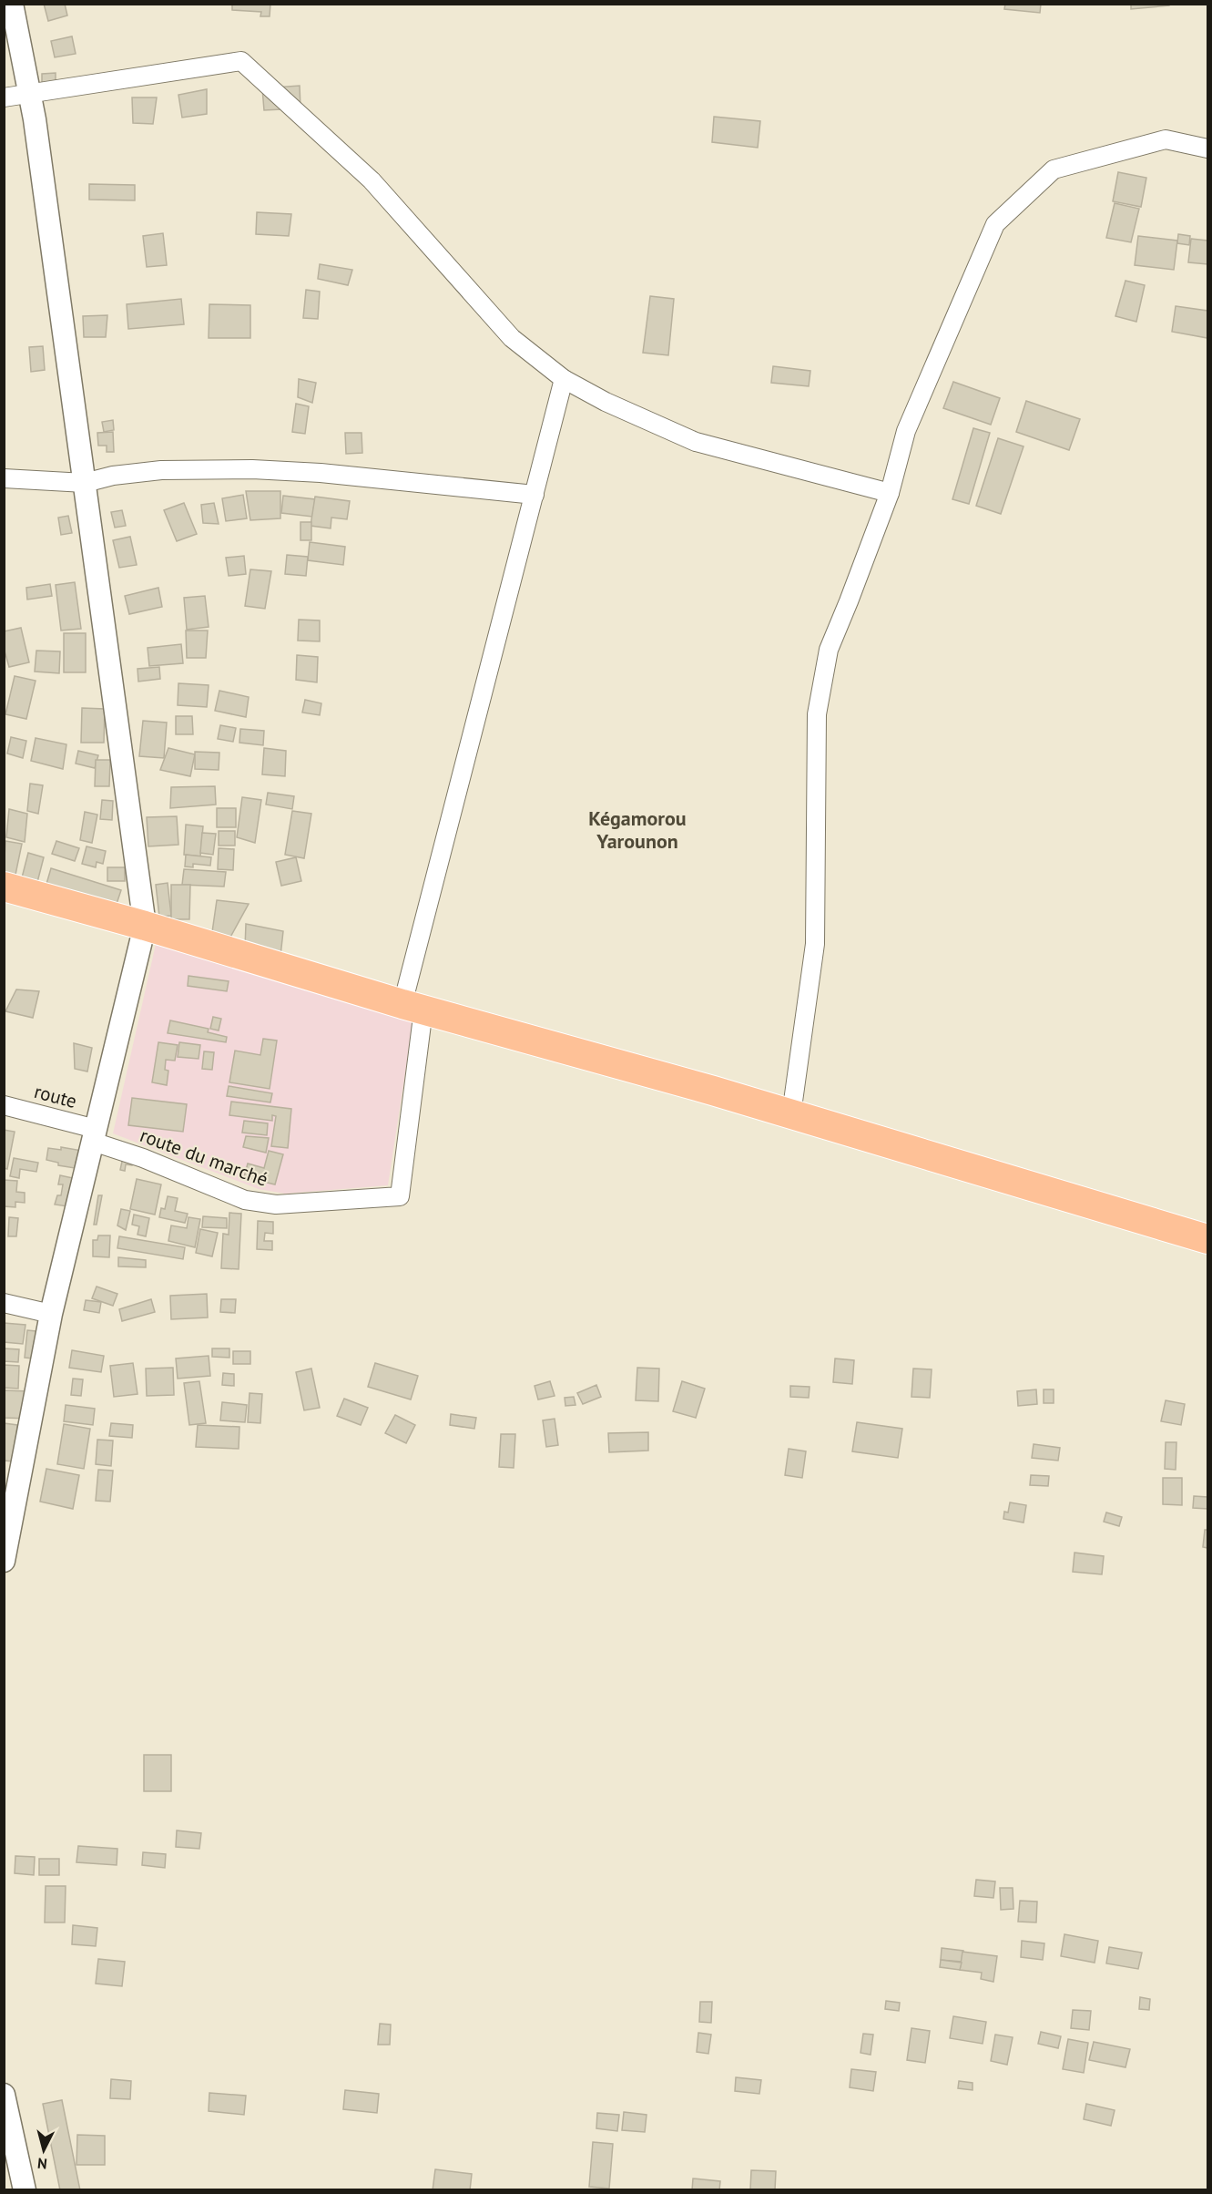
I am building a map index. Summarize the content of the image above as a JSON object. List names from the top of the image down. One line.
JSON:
{"streets":{"street":["route","route du marché"]},"crossings":[["route","route du marché"]],"districts":["Kégamorou Yarounon"],"north":"bottom"}
